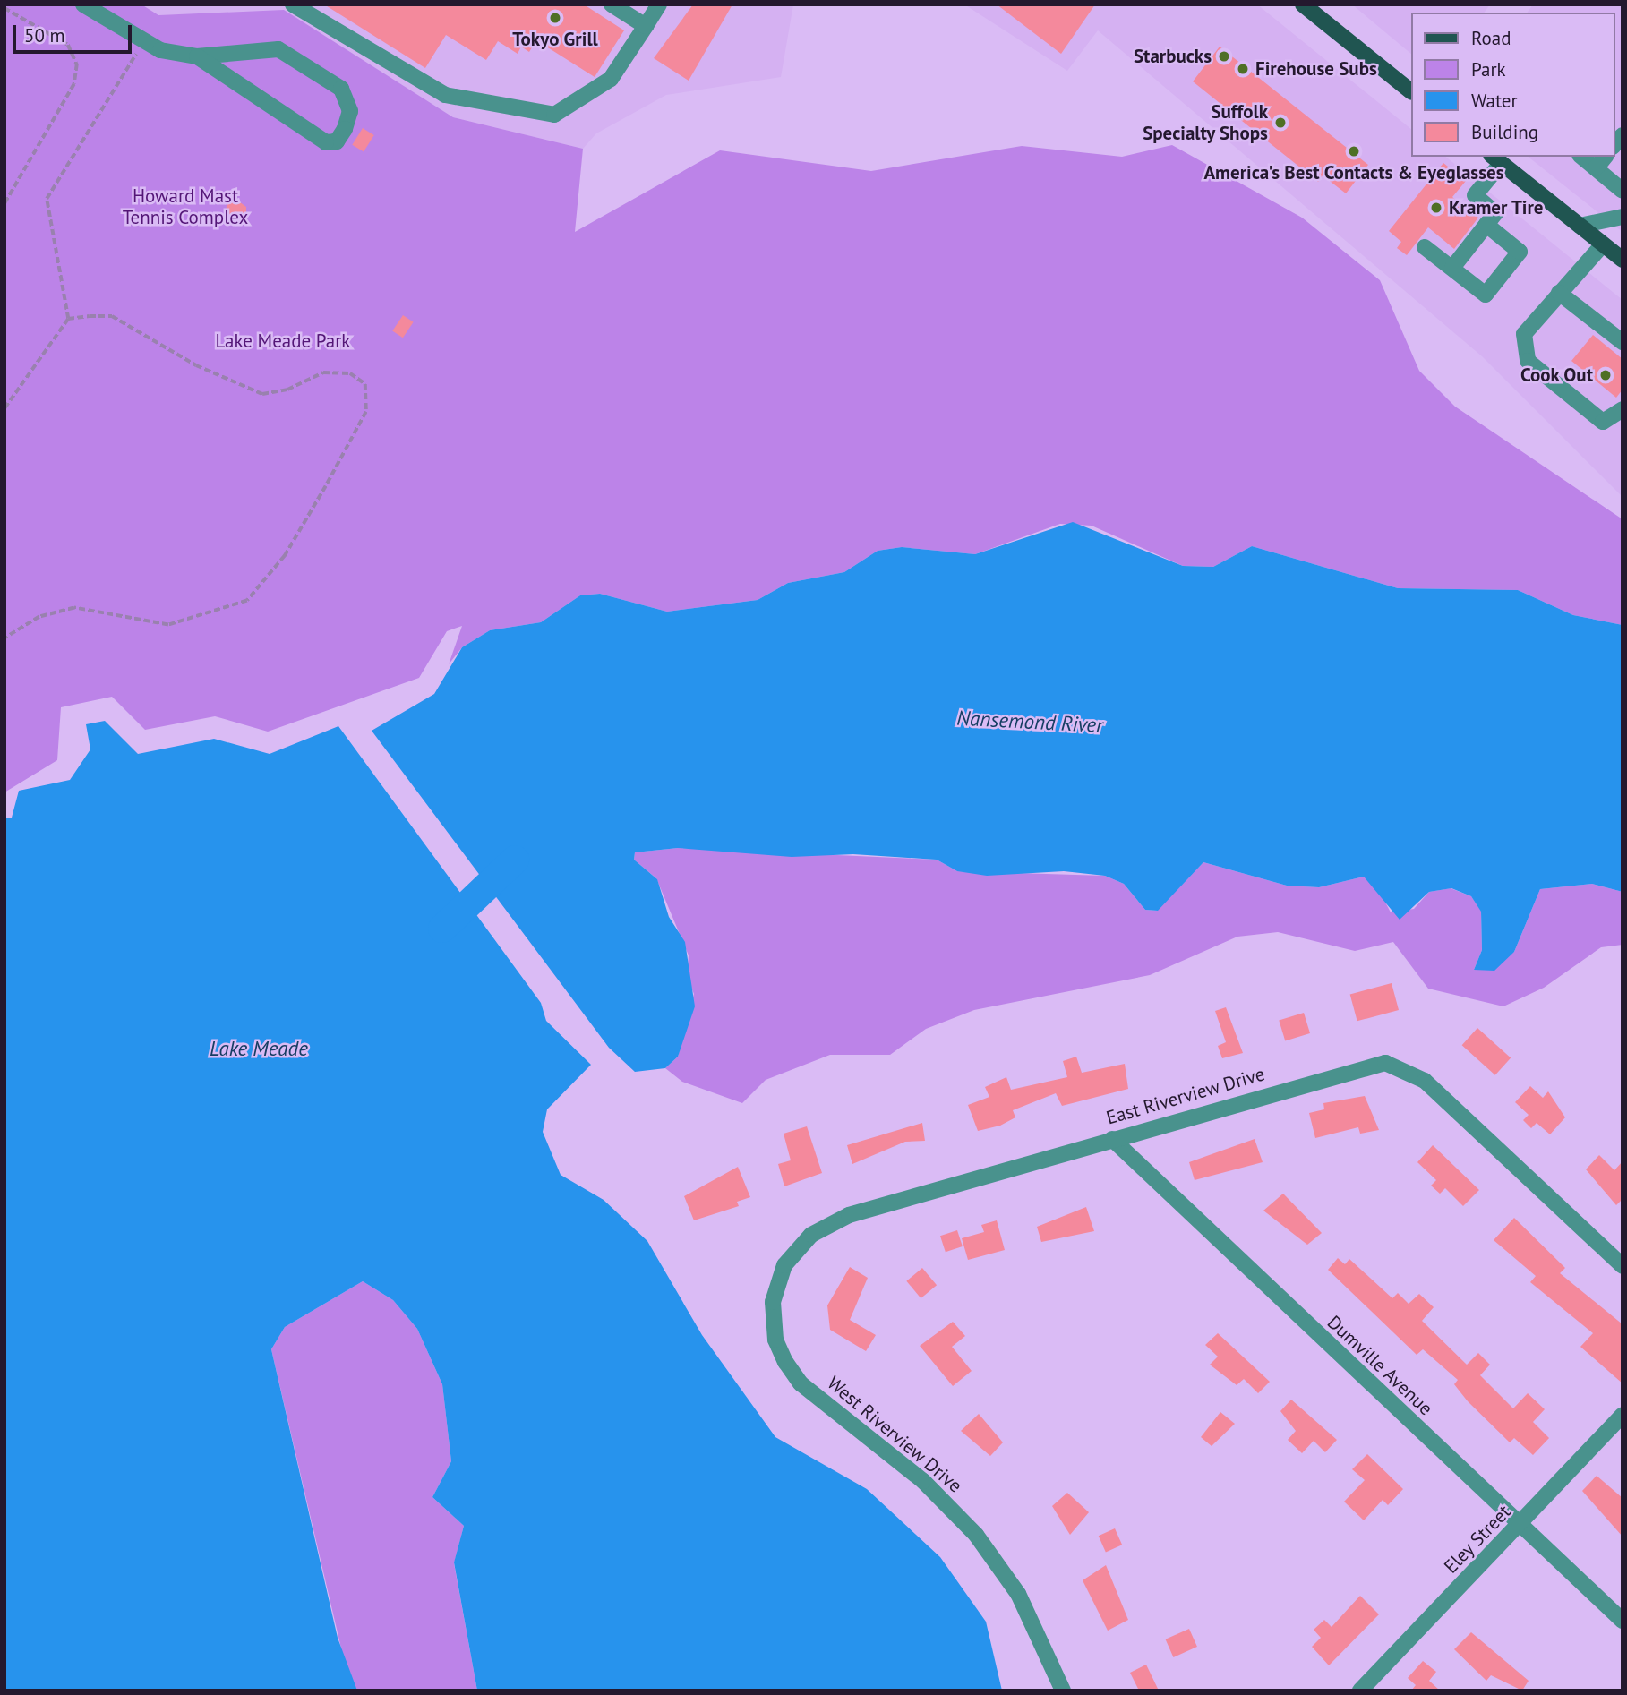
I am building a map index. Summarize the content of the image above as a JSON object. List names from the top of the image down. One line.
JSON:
{"streets":{"street":["East Riverview Drive","Dumville Avenue","West Riverview Drive","Eley Street"]},"crossings":[["East Riverview Drive","Dumville Avenue"],["East Riverview Drive","West Riverview Drive"],["Dumville Avenue","Eley Street"]],"water":["Nansemond River","Lake Meade"],"parks":["Howard Mast Tennis Complex","Lake Meade Park"],"places":["Tokyo Grill","Starbucks","Firehouse Subs","Suffolk Specialty Shops","America's Best Contacts & Eyeglasses","Kramer Tire","Cook Out"],"legend":["Road","Park","Water","Building"],"scale_bar":"50 m"}
